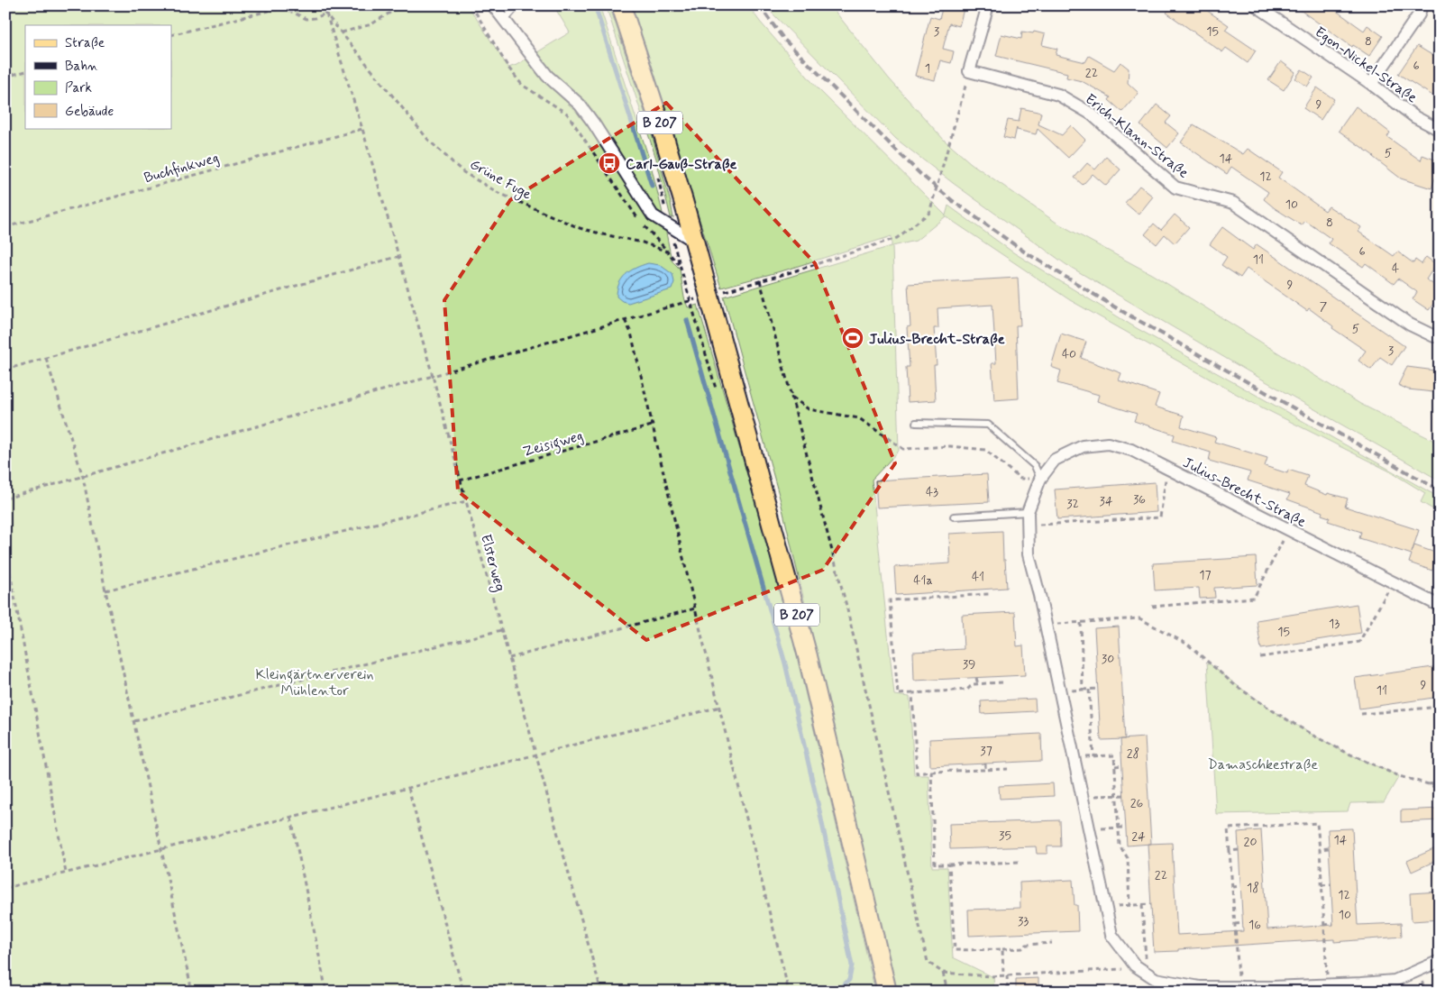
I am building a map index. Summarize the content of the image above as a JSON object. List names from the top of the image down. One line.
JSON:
{"streets":{"main road":["B 207"],"street":["Egon-Nickel-Straße","Erich-Klann-Straße","Julius-Brecht-Straße"],"path":["Buchfinkweg","Grüne Fuge","Zeisigweg","Elsterweg"]},"crossings":[["Buchfinkweg","Elsterweg"],["Grüne Fuge","Elsterweg"],["Zeisigweg","Elsterweg"]],"parks":["Kleingärtnerverein Mühlentor","Damaschkestraße"],"places":{"bus stop":["Carl-Gauß-Straße"],"sports":["Julius-Brecht-Straße"]},"house_numbers":["3","15","8","6","1","22","9","5","14","12","10","8","6","11","4","9","7","5","3","40","43","36","34","32","17","41","41a","13","15","30","39","9","11","37","28","26","35","24","14","20","22","18","12","10","33","16"],"legend":["Straße","Bahn","Park","Gebäude"]}
